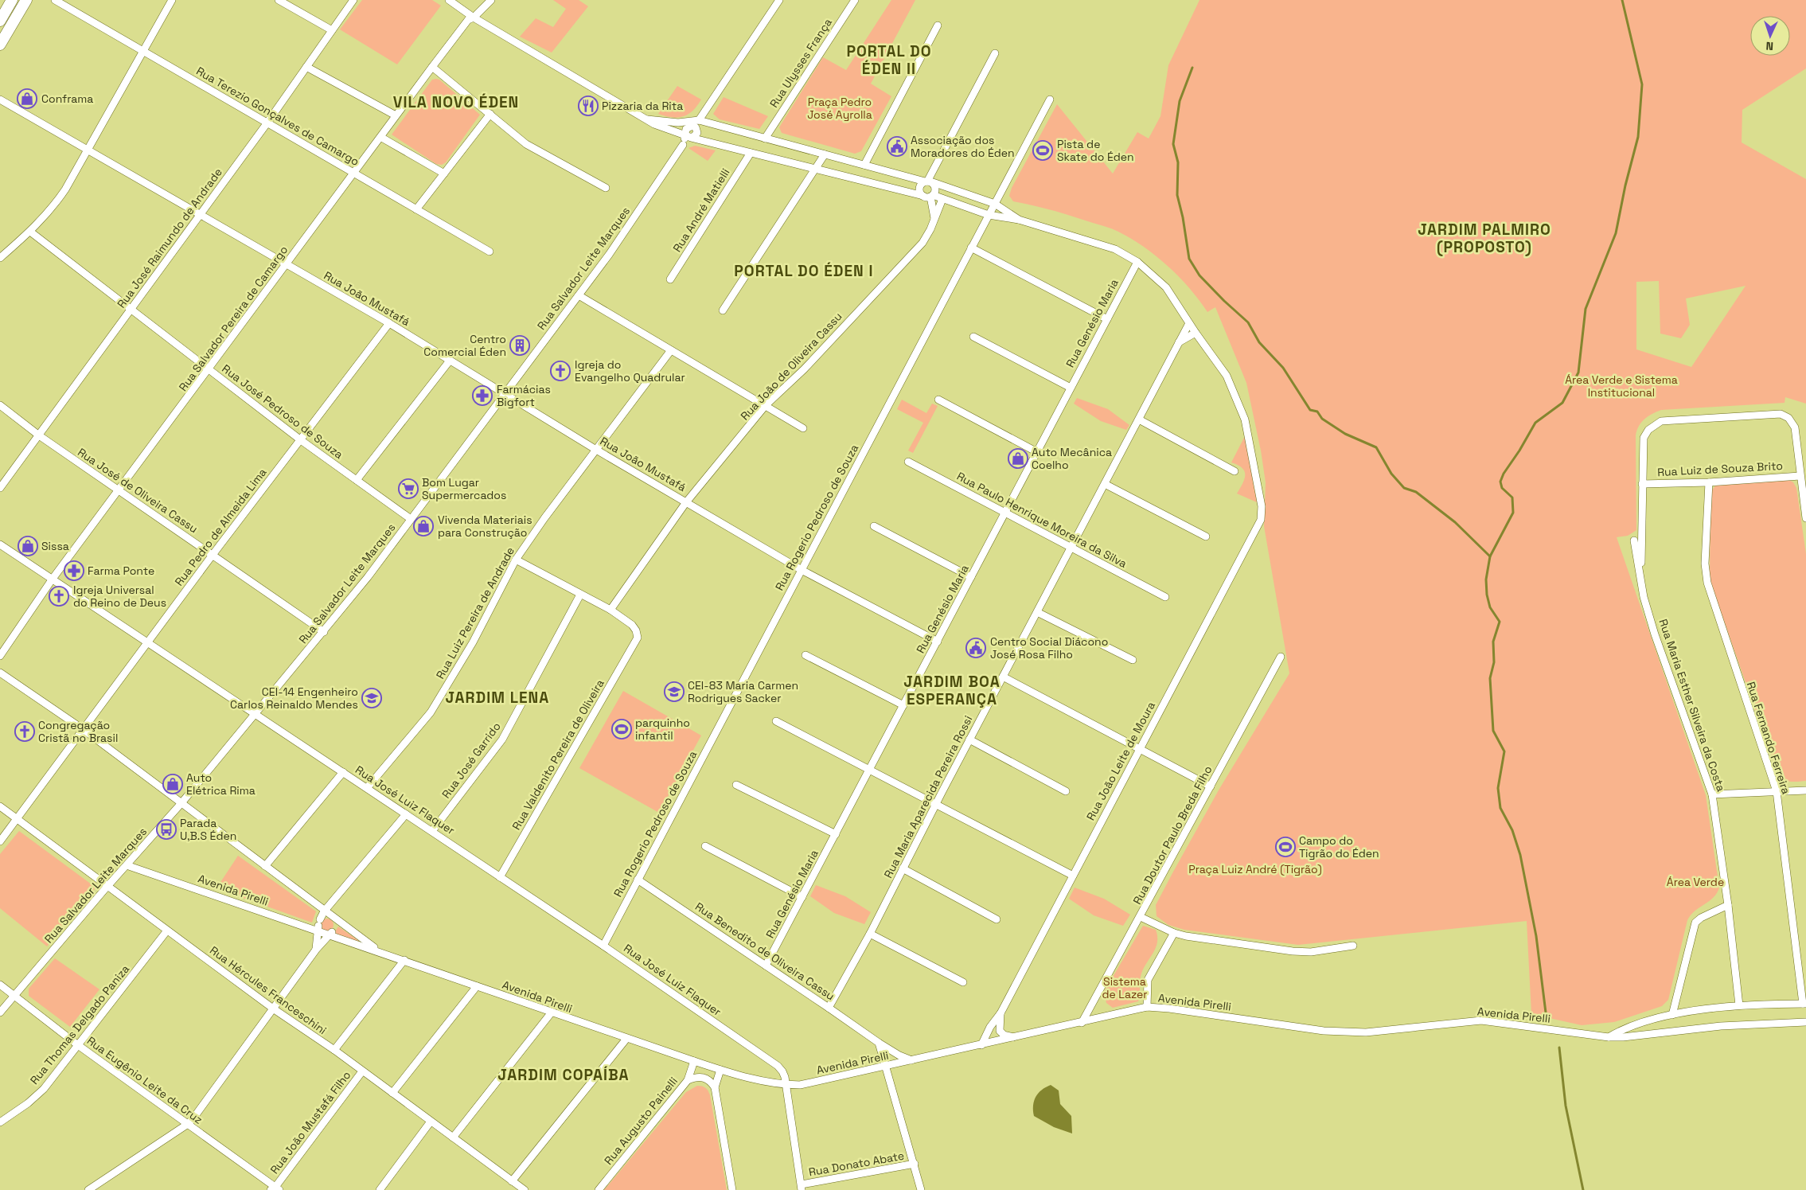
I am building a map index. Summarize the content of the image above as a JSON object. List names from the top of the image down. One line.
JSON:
{"streets":{"street":["Rua Ulysses França","Rua Terezio Gonçalves de Camargo","Rua André Matielli","Rua José Raimundo de Andrade","Rua Salvador Leite Marques","Rua João Mustafá","Rua Salvador Pereira de Camargo","Rua Genésio Maria","Rua João de Oliveira Cassu","Rua José Pedroso de Souza","Rua Luiz de Souza Brito","Rua José de Oliveira Cassu","Rua Rogerio Pedroso de Souza","Rua Paulo Henrique Moreira da Silva","Rua Pedro de Almeida Lima","Rua Luiz Pereira de Andrade","Rua Maria Esther Silveira da Costa","Rua Fernando Ferreira","Rua Valdenito Pereira de Oliveira","Rua José Garrido","Rua João Leite de Moura","Rua Maria Aparecida Pereira Rossi","Rua José Luiz Flaquer","Rua Doutor Paulo Breda Filho","Avenida Pirelli","Rua Benedito de Oliveira Cassu","Rua Hércules Franceschini","Rua Thomas Delgado Paniza","Rua Eugênio Leite da Cruz","Rua Augusto Painelli","Rua João Mustafá Filho","Rua Donato Abate"]},"crossings":[["Rua Terezio Gonçalves de Camargo","Rua José Raimundo de Andrade"],["Rua Terezio Gonçalves de Camargo","Rua Salvador Pereira de Camargo"],["Rua José Raimundo de Andrade","Rua João Mustafá"],["Rua José Raimundo de Andrade","Rua José Pedroso de Souza"],["Rua José Raimundo de Andrade","Rua José de Oliveira Cassu"],["Rua Salvador Leite Marques","Rua João Mustafá"],["Rua Salvador Leite Marques","Rua José Pedroso de Souza"],["Rua Salvador Leite Marques","Rua José de Oliveira Cassu"],["Rua Salvador Leite Marques","Rua José Luiz Flaquer"],["Rua Salvador Leite Marques","Avenida Pirelli"],["Rua Salvador Leite Marques","Rua Hércules Franceschini"],["Rua Salvador Leite Marques","Rua Eugênio Leite da Cruz"],["Rua João Mustafá","Rua Salvador Pereira de Camargo"],["Rua João Mustafá","Rua Genésio Maria"],["Rua João Mustafá","Rua João de Oliveira Cassu"],["Rua João Mustafá","Rua Rogerio Pedroso de Souza"],["Rua João Mustafá","Rua Pedro de Almeida Lima"],["Rua João Mustafá","Rua Luiz Pereira de Andrade"],["Rua Salvador Pereira de Camargo","Rua José Pedroso de Souza"],["Rua Salvador Pereira de Camargo","Rua José de Oliveira Cassu"],["Rua Salvador Pereira de Camargo","Rua José Luiz Flaquer"],["Rua Genésio Maria","Rua Paulo Henrique Moreira da Silva"],["Rua Genésio Maria","Rua Benedito de Oliveira Cassu"],["Rua João de Oliveira Cassu","Rua Valdenito Pereira de Oliveira"],["Rua José Pedroso de Souza","Rua Pedro de Almeida Lima"],["Rua Luiz de Souza Brito","Rua Maria Esther Silveira da Costa"],["Rua Luiz de Souza Brito","Rua Fernando Ferreira"],["Rua José de Oliveira Cassu","Rua Pedro de Almeida Lima"],["Rua Rogerio Pedroso de Souza","Rua José Luiz Flaquer"],["Rua Rogerio Pedroso de Souza","Rua Benedito de Oliveira Cassu"],["Rua Paulo Henrique Moreira da Silva","Rua Maria Aparecida Pereira Rossi"],["Rua Pedro de Almeida Lima","Rua José Luiz Flaquer"],["Rua Pedro de Almeida Lima","Rua Hércules Franceschini"],["Rua Luiz Pereira de Andrade","Rua José Luiz Flaquer"],["Rua Valdenito Pereira de Oliveira","Rua José Luiz Flaquer"],["Rua José Garrido","Rua José Luiz Flaquer"],["Rua João Leite de Moura","Avenida Pirelli"],["Rua Maria Aparecida Pereira Rossi","Rua Benedito de Oliveira Cassu"],["Rua José Luiz Flaquer","Avenida Pirelli"],["Rua José Luiz Flaquer","Rua Donato Abate"],["Rua Doutor Paulo Breda Filho","Avenida Pirelli"],["Avenida Pirelli","Rua Benedito de Oliveira Cassu"],["Avenida Pirelli","Rua Augusto Painelli"],["Rua Hércules Franceschini","Rua Thomas Delgado Paniza"],["Rua Hércules Franceschini","Rua João Mustafá Filho"],["Rua Thomas Delgado Paniza","Rua Eugênio Leite da Cruz"],["Rua Eugênio Leite da Cruz","Rua João Mustafá Filho"]],"districts":["PORTAL DO ÉDEN II","VILA NOVO ÉDEN","JARDIM PALMIRO (PROPOSTO)","PORTAL DO ÉDEN I","JARDIM BOA ESPERANÇA","JARDIM LENA","JARDIM COPAÍBA"],"parks":["Praça Pedro José Ayrolla","Área Verde e Sistema Institucional","Praça Luiz André (Tigrão)","Área Verde","Sistema de Lazer"],"places":{"shop":["Conframa","Auto Mecânica Coelho","Vivenda Materiais para Construção","Sissa","Auto Elétrica Rima"],"restaurant":["Pizzaria da Rita"],"public building":["Associação dos Moradores do Éden","Centro Social Diácono José Rosa Filho"],"sports":["Pista de Skate do Éden","parquinho infantil","Campo do Tigrão do Éden"],"building":["Centro Comercial Éden"],"church":["Igreja do Evangelho Quadrular","Igreja Universal do Reino de Deus","Congregação Cristã no Brasil"],"pharmacy":["Farmácias Bigfort","Farma Ponte"],"supermarket":["Bom Lugar Supermercados"],"school or university":["CEI-83 Maria Carmen Rodrigues Sacker","CEI-14 Engenheiro Carlos Reinaldo Mendes"],"bus stop":["Parada U,B.S Éden"]},"north":"bottom"}
